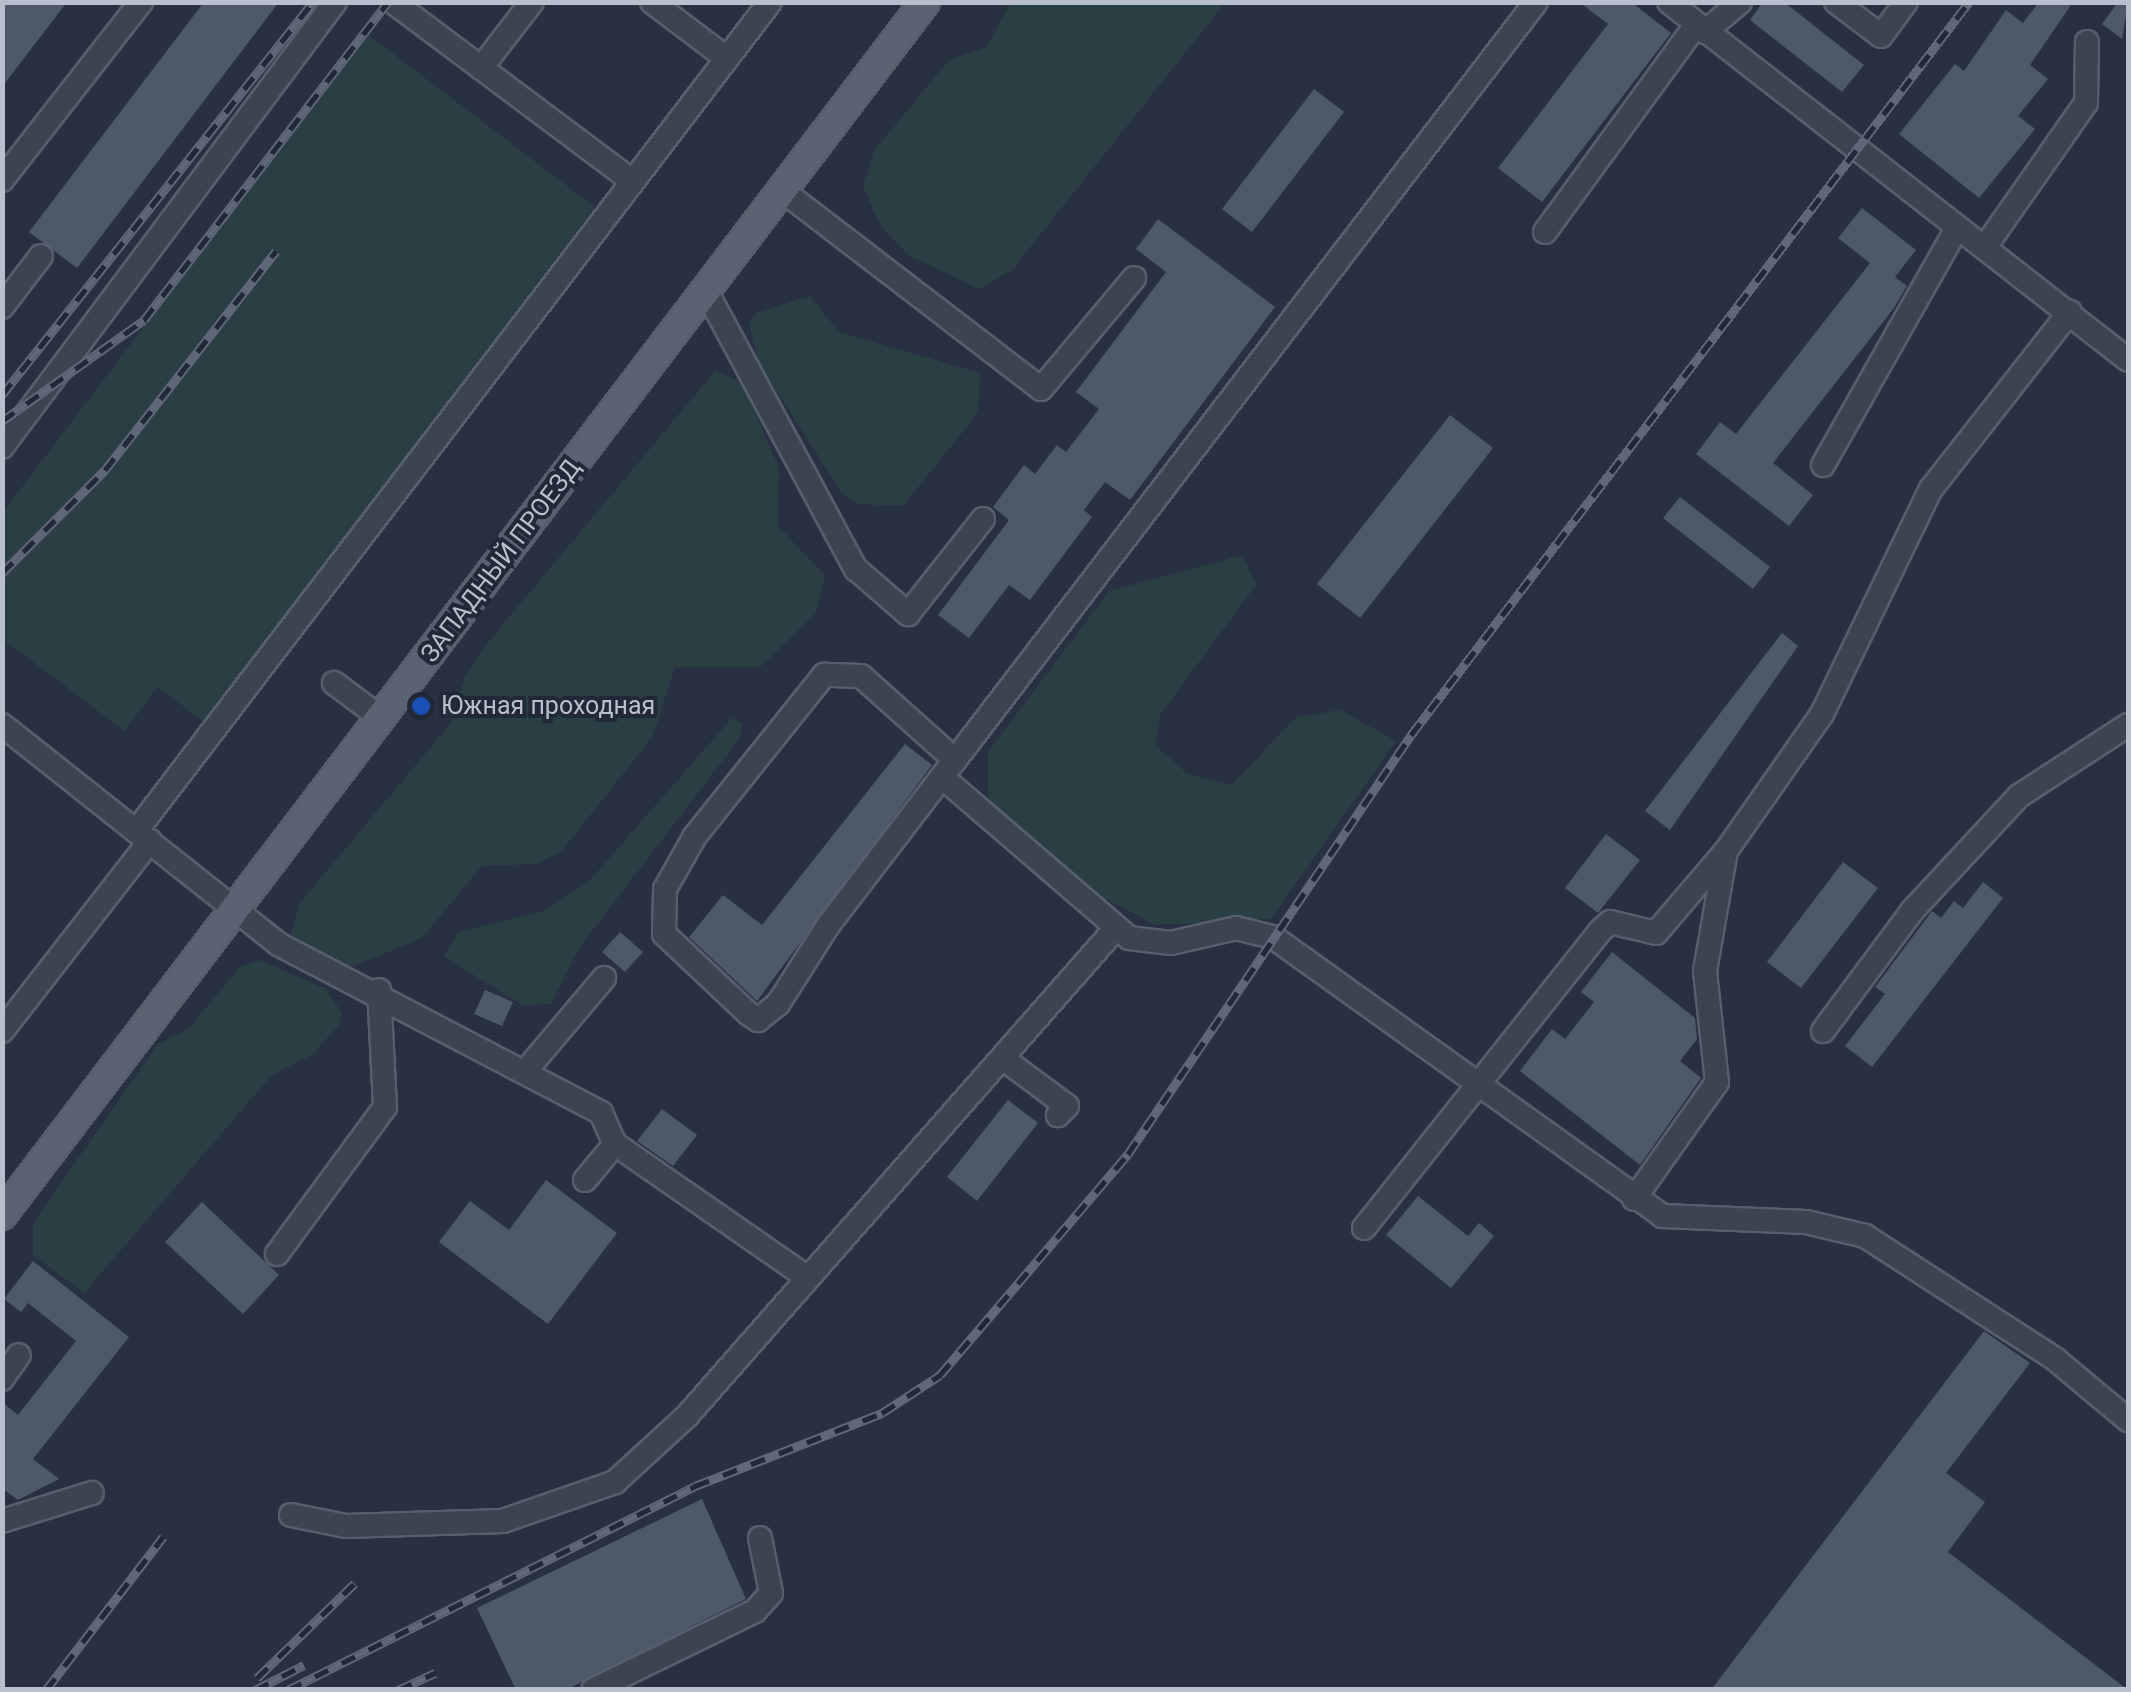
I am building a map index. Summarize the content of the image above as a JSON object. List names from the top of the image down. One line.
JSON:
{"streets":{"main road":["ЗАПАДНЫЙ ПРОЕЗД"]},"places":["Южная проходная"]}
